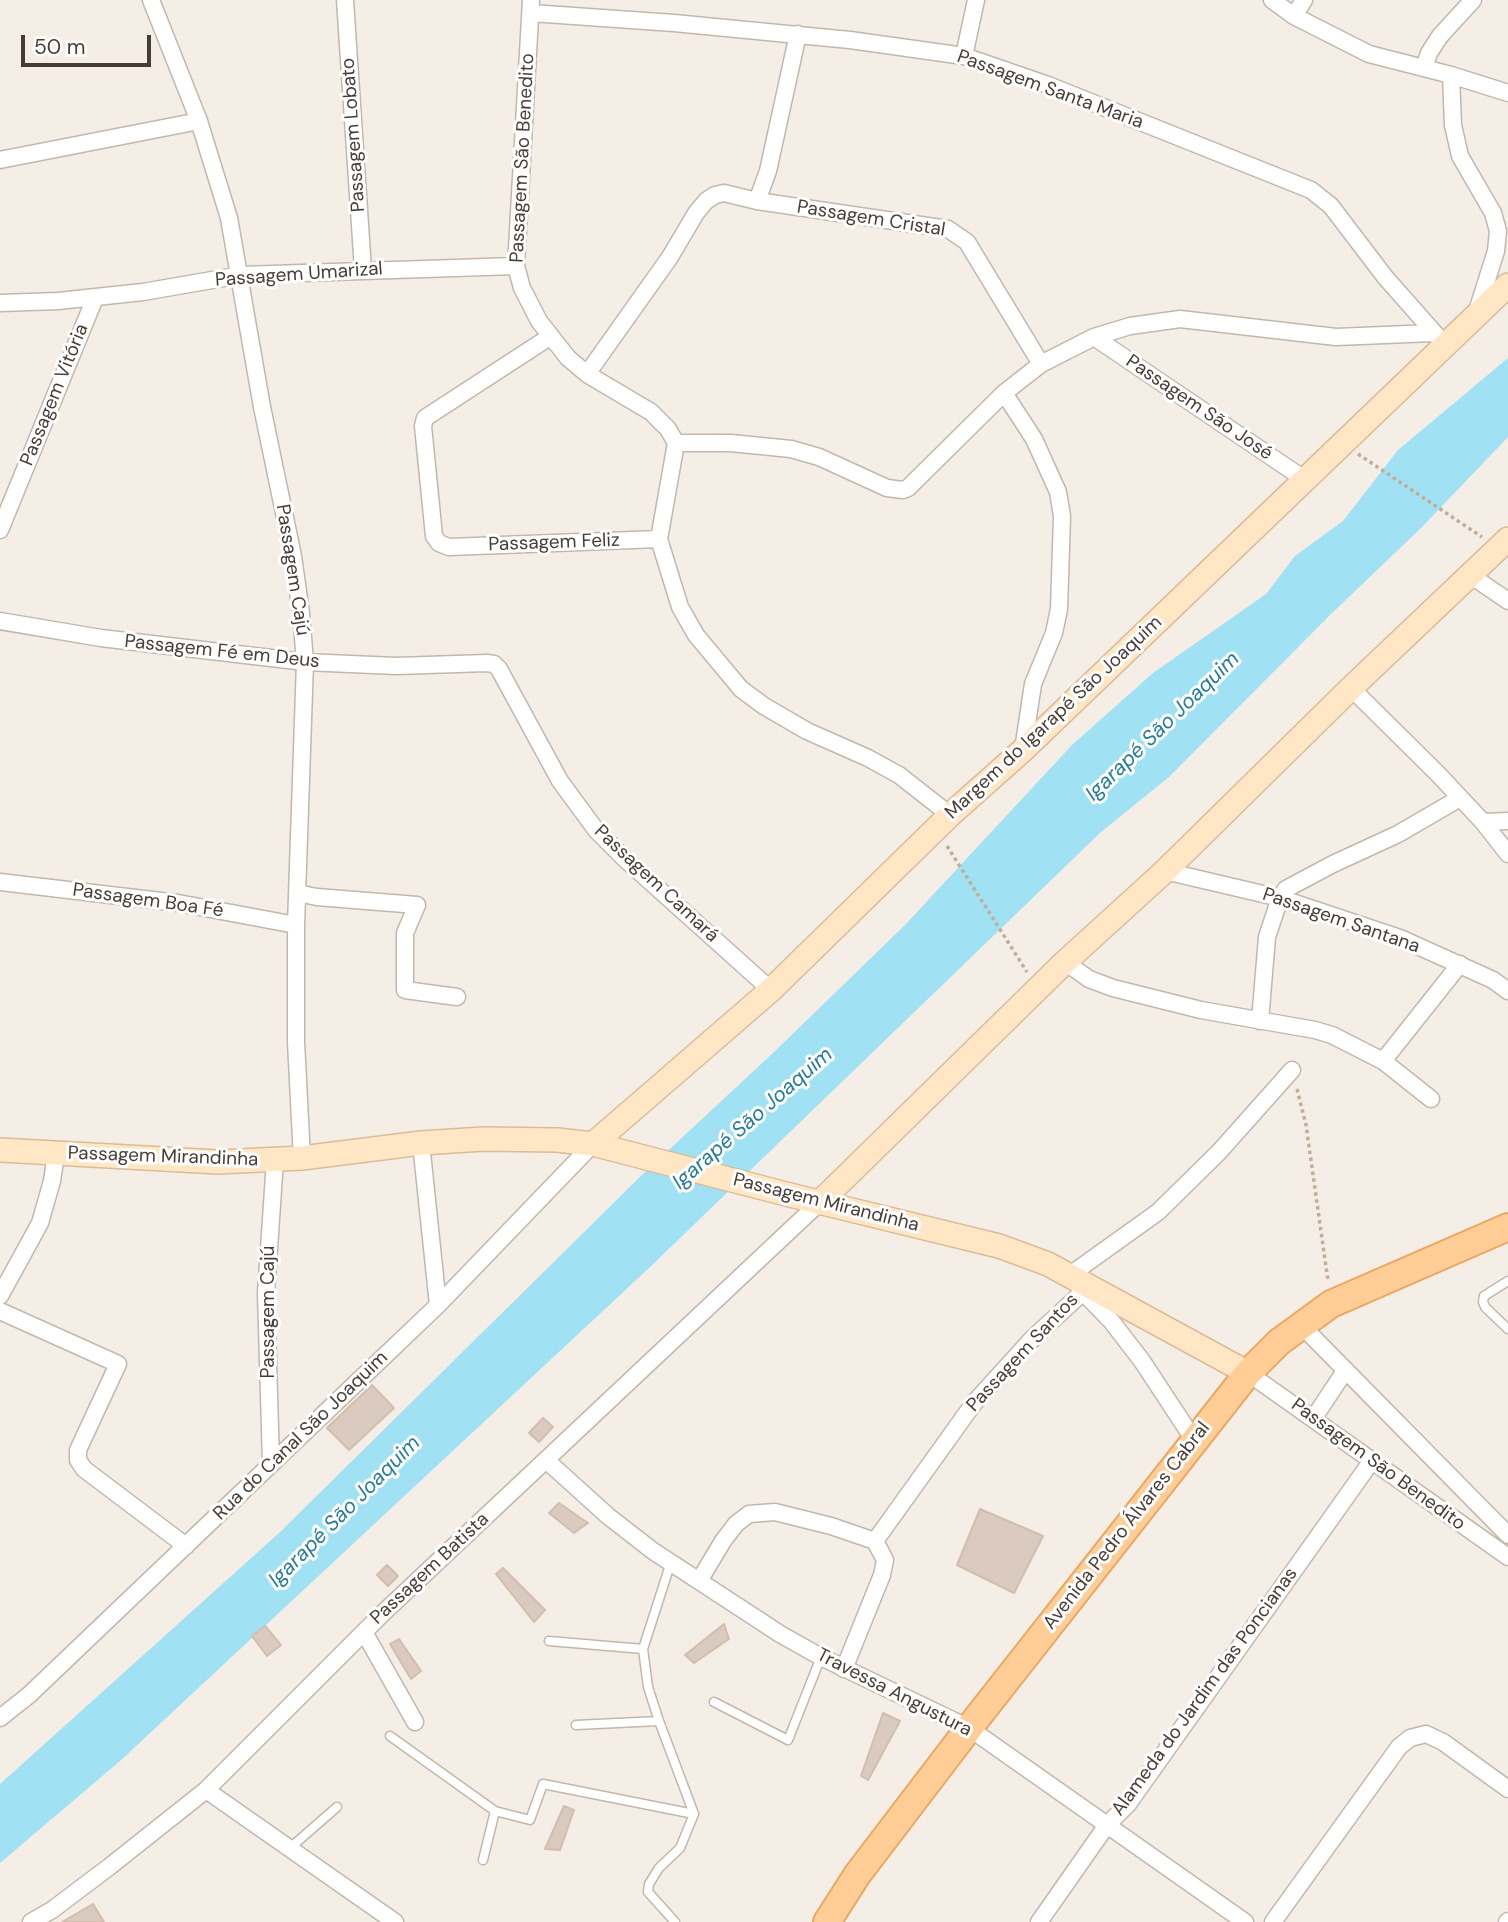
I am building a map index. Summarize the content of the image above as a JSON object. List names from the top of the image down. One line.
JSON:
{"streets":{"main road":["Avenida Pedro Álvares Cabral"],"street":["Passagem Santa Maria","Passagem Lobato","Passagem São Benedito","Passagem Cristal","Passagem Umarizal","Passagem Vitória","Passagem São José","Passagem Feliz","Passagem Cajú","Passagem Fé em Deus","Margem do Igarapé São Joaquim","Passagem Camará","Passagem Boa Fé","Passagem Santana","Passagem Mirandinha","Passagem Santos","Rua do Canal São Joaquim","Passagem Batista","Alameda do Jardim das Poncianas","Travessa Angustura"]},"crossings":[["Passagem Santa Maria","Passagem São Benedito"],["Passagem Santa Maria","Margem do Igarapé São Joaquim"],["Passagem Lobato","Passagem Umarizal"],["Passagem São Benedito","Passagem Cristal"],["Passagem São Benedito","Passagem Umarizal"],["Passagem São Benedito","Passagem Feliz"],["Passagem São Benedito","Passagem Mirandinha"],["Passagem São Benedito","Avenida Pedro Álvares Cabral"],["Passagem São Benedito","Alameda do Jardim das Poncianas"],["Passagem Umarizal","Passagem Vitória"],["Passagem Umarizal","Passagem Cajú"],["Passagem São José","Margem do Igarapé São Joaquim"],["Passagem Cajú","Passagem Fé em Deus"],["Passagem Cajú","Passagem Boa Fé"],["Passagem Cajú","Passagem Mirandinha"],["Passagem Cajú","Rua do Canal São Joaquim"],["Passagem Fé em Deus","Passagem Camará"],["Margem do Igarapé São Joaquim","Passagem Camará"],["Margem do Igarapé São Joaquim","Passagem Mirandinha"],["Margem do Igarapé São Joaquim","Rua do Canal São Joaquim"],["Passagem Mirandinha","Passagem Santos"],["Passagem Mirandinha","Rua do Canal São Joaquim"],["Passagem Mirandinha","Avenida Pedro Álvares Cabral"],["Passagem Mirandinha","Passagem Batista"],["Avenida Pedro Álvares Cabral","Travessa Angustura"],["Passagem Batista","Travessa Angustura"],["Alameda do Jardim das Poncianas","Travessa Angustura"]],"water":["Igarapé São Joaquim"],"scale_bar":"50 m"}
